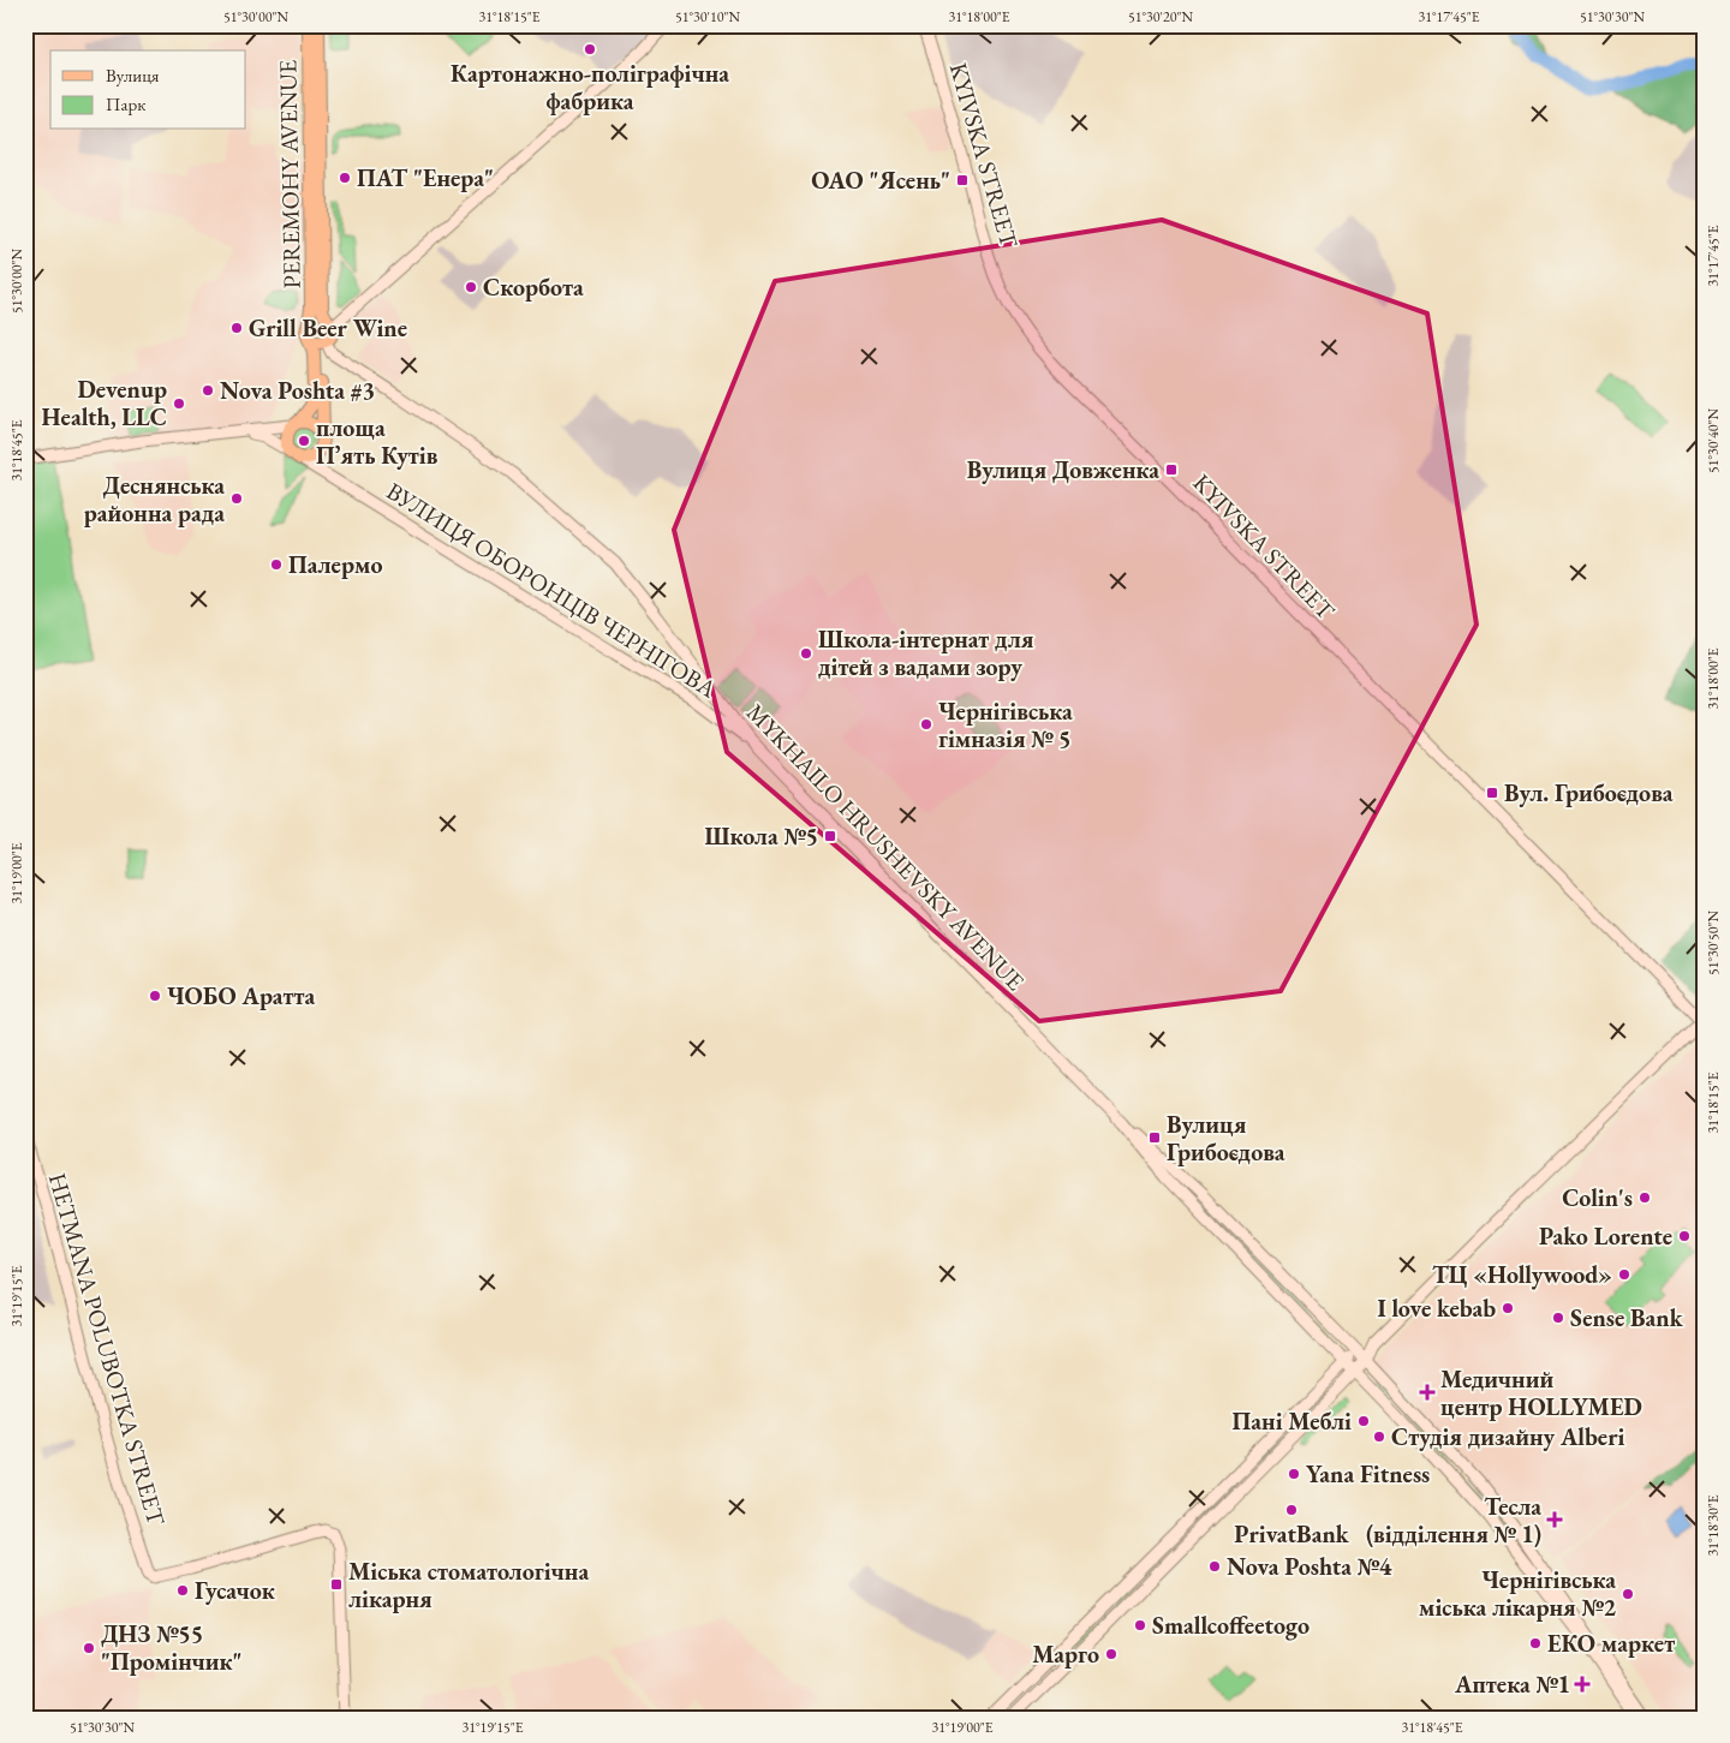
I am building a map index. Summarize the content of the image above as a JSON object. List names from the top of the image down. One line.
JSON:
{"streets":{"main road":["KYIVSKA STREET","PEREMOHY AVENUE","ВУЛИЦЯ ОБОРОНЦІВ ЧЕРНІГОВА","MYKHAILO HRUSHEVSKY AVENUE","HETMANA POLUBOTKA STREET"]},"crossings":[["PEREMOHY AVENUE","MYKHAILO HRUSHEVSKY AVENUE"],["ВУЛИЦЯ ОБОРОНЦІВ ЧЕРНІГОВА","MYKHAILO HRUSHEVSKY AVENUE"]],"places":{"other":["Картонажно-поліграфічна фабрика","ПАТ \"Енера\"","Скорбота","Grill Beer Wine","Nova Poshta #3","Devenup Health, LLC","площа Пʼять Кутів","Деснянська районна рада","Палермо","Школа-інтернат для дітей з вадами зору","Чернігівська гімназія № 5","ЧОБО Аратта","Colin's","Pako Lorente","ТЦ «Hollywood»","I love kebab","Sense Bank","Пані Меблі","Студія дизайну Alberi","Yana Fitness","PrivatBank","Nova Poshta №4","Гусачок","Чернігівська міська лікарня №2","Smallcoffeetogo","ЕКО маркет","ДНЗ №55 \"Промінчик\"","Марго"],"transit":["ОАО \"Ясень\"","Вулиця Довженка","Вул. Грибоєдова","Школа №5","Вулиця Грибоєдова","Міська стоматологічна лікарня"],"health":["Медичний центр HOLLYMED","Тесла (відділення № 1)","Аптека №1"]},"legend":["Вулиця","Парк"],"coordinates":["51°30'00\"N","31°18'15\"E","51°30'10\"N","31°18'00\"E","51°30'20\"N","31°17'45\"E","51°30'30\"N","51°30'40\"N","31°18'45\"E","31°19'00\"E","51°30'50\"N","31°19'15\"E","31°18'30\"E"]}
